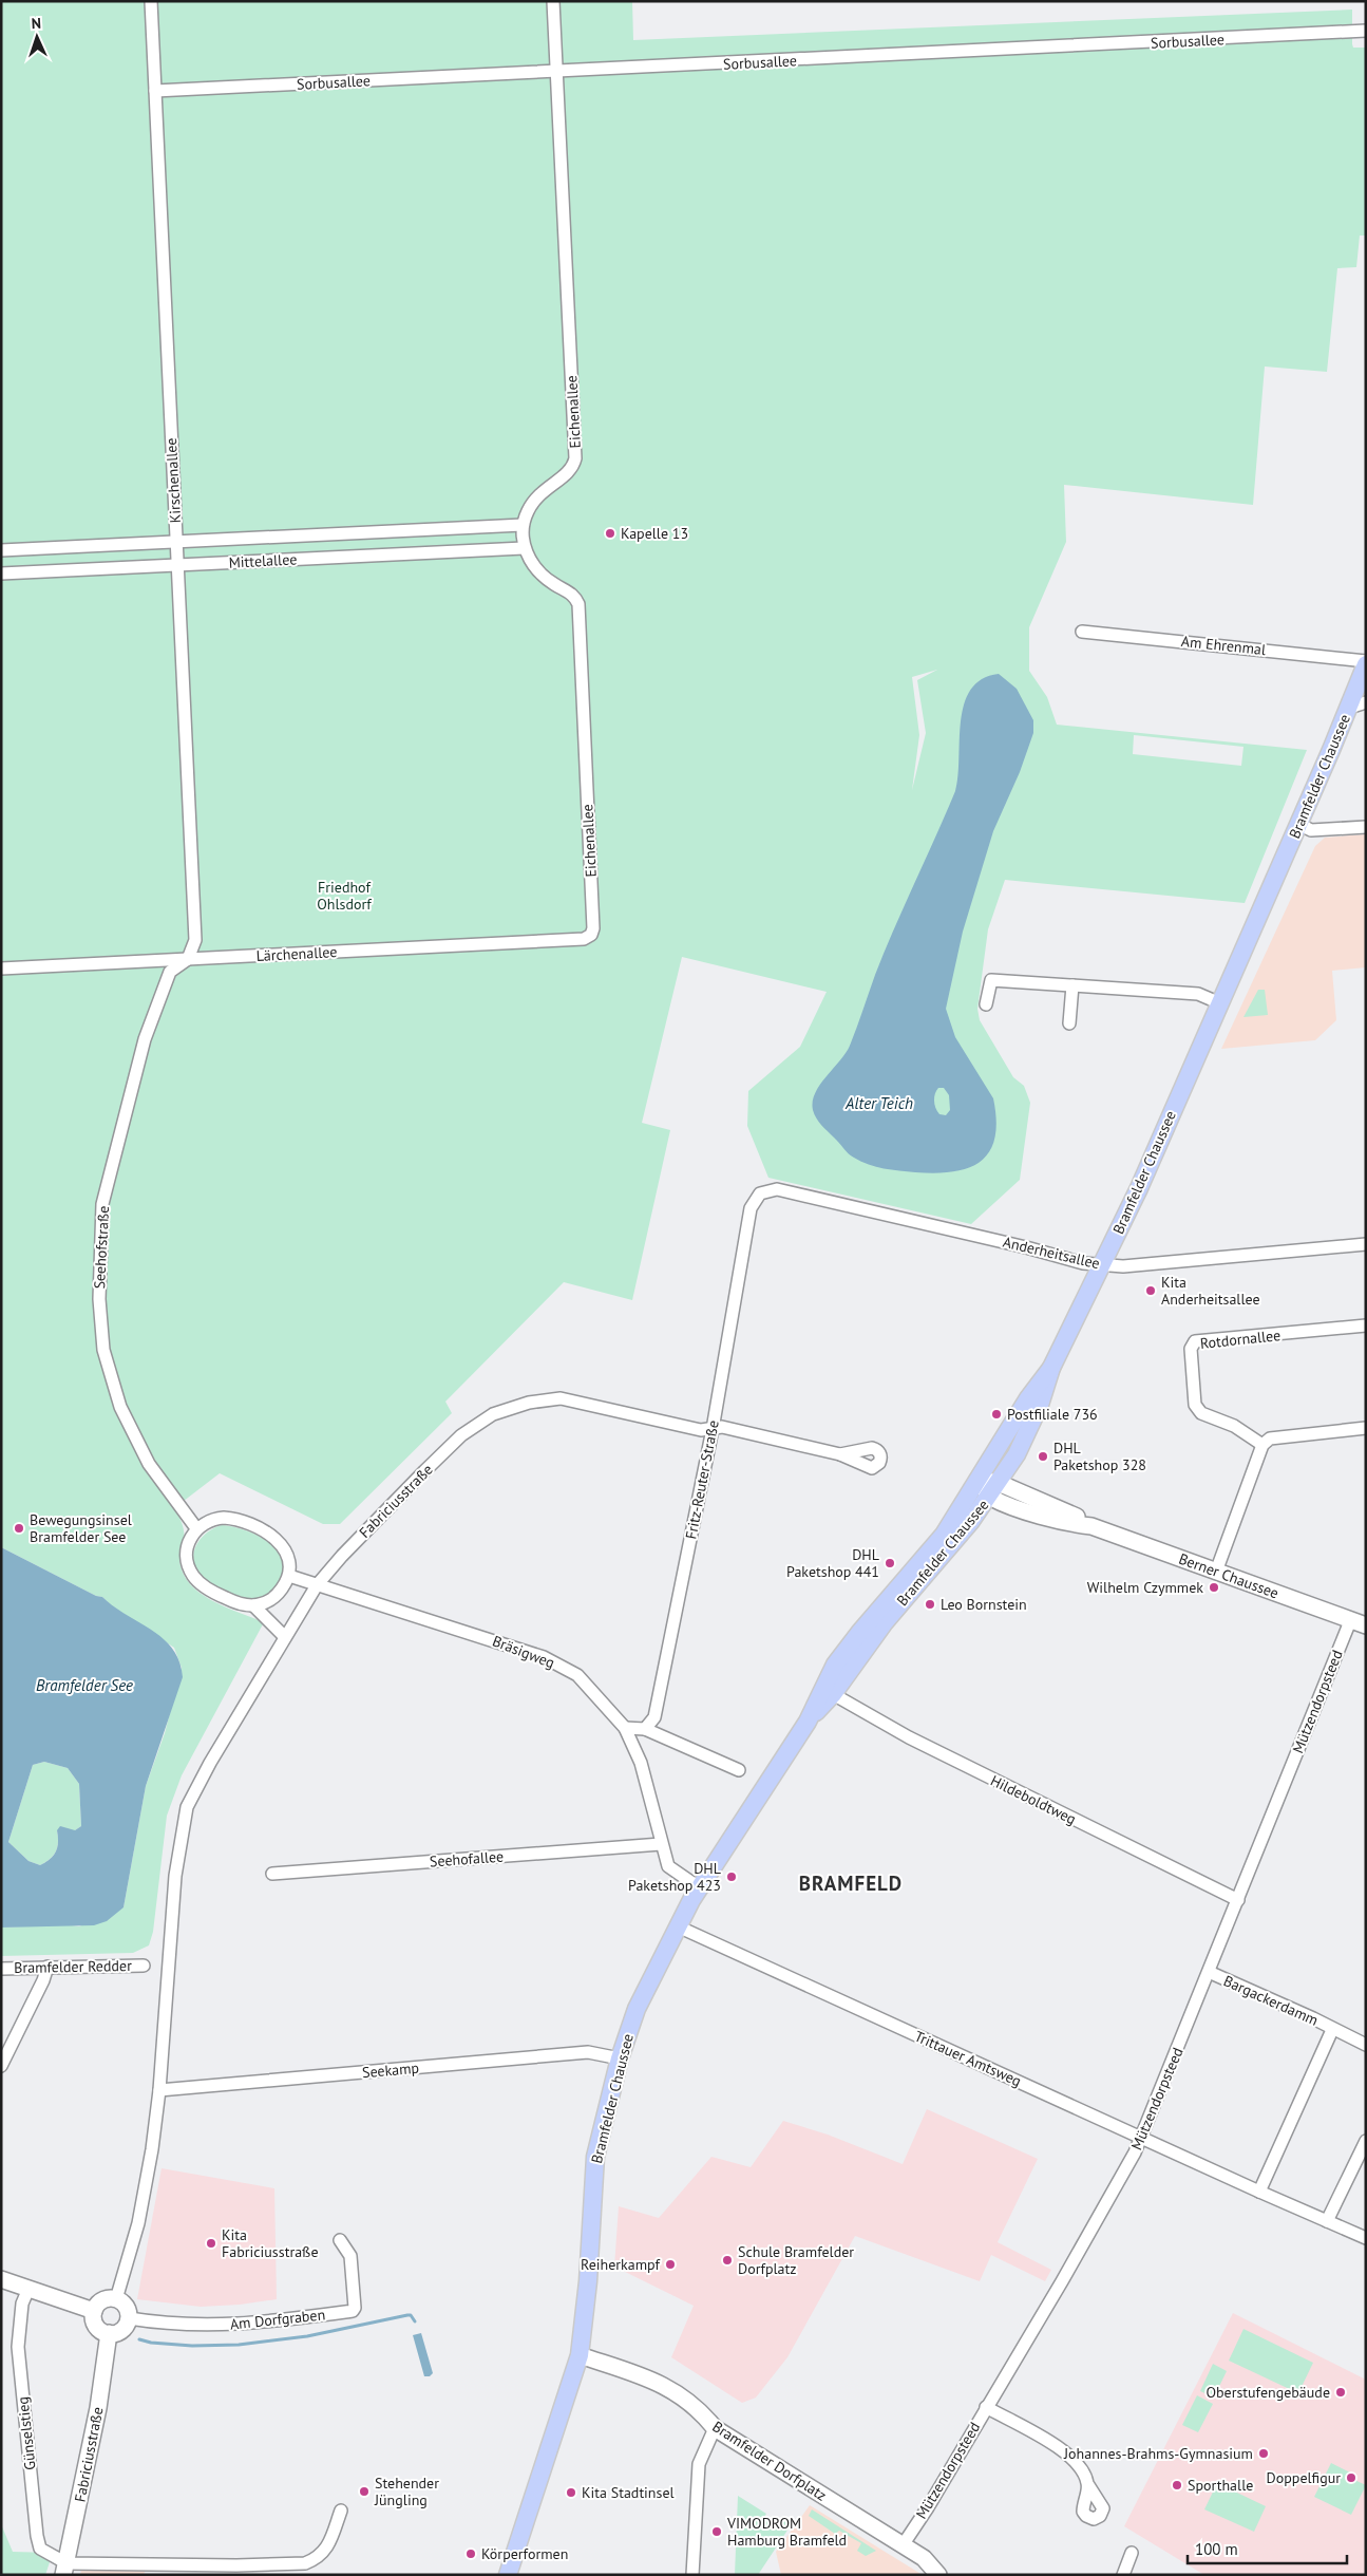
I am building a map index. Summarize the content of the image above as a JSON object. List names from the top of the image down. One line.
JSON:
{"streets":{"main road":["Bramfelder Chaussee"],"street":["Sorbusallee","Eichenallee","Kirschenallee","Mittelallee","Am Ehrenmal","Lärchenallee","Seehofstraße","Anderheitsallee","Rotdornallee","Fritz-Reuter-Straße","Fabriciusstraße","Berner Chaussee","Bräsigweg","Mützendorpsteed","Hildeboldtweg","Seehofallee","Bramfelder Redder","Bargackerdamm","Trittauer Amtsweg","Seekamp","Am Dorfgraben","Günselstieg","Bramfelder Dorfplatz"]},"crossings":[["Sorbusallee","Eichenallee"],["Sorbusallee","Kirschenallee"],["Eichenallee","Mittelallee"],["Eichenallee","Lärchenallee"],["Kirschenallee","Mittelallee"],["Kirschenallee","Lärchenallee"],["Kirschenallee","Seehofstraße"],["Am Ehrenmal","Bramfelder Chaussee"],["Bramfelder Chaussee","Anderheitsallee"],["Bramfelder Chaussee","Berner Chaussee"],["Bramfelder Chaussee","Bräsigweg"],["Bramfelder Chaussee","Hildeboldtweg"],["Bramfelder Chaussee","Trittauer Amtsweg"],["Bramfelder Chaussee","Seekamp"],["Bramfelder Chaussee","Bramfelder Dorfplatz"],["Lärchenallee","Seehofstraße"],["Seehofstraße","Bräsigweg"],["Anderheitsallee","Fritz-Reuter-Straße"],["Fritz-Reuter-Straße","Fabriciusstraße"],["Fabriciusstraße","Bräsigweg"],["Fabriciusstraße","Seekamp"],["Fabriciusstraße","Am Dorfgraben"],["Fabriciusstraße","Günselstieg"],["Berner Chaussee","Mützendorpsteed"],["Bräsigweg","Seehofallee"],["Mützendorpsteed","Hildeboldtweg"],["Mützendorpsteed","Bargackerdamm"],["Mützendorpsteed","Trittauer Amtsweg"],["Mützendorpsteed","Bramfelder Dorfplatz"],["Bargackerdamm","Trittauer Amtsweg"]],"districts":["BRAMFELD"],"water":["Alter Teich","Bramfelder See"],"parks":["Friedhof Ohlsdorf"],"places":["Kapelle 13","Kita Anderheitsallee","Postfiliale 736","DHL Paketshop 328","Bewegungsinsel Bramfelder See","DHL Paketshop 441","Wilhelm Czymmek","Leo Bornstein","DHL Paketshop 423","Kita Fabriciusstraße","Schule Bramfelder Dorfplatz","Reiherkampf","Oberstufengebäude","Johannes-Brahms-Gymnasium","Doppelfigur","Sporthalle","Stehender Jüngling","Kita Stadtinsel","VIMODROM Hamburg Bramfeld","Körperformen"],"scale_bar":"100 m","north":"top"}
